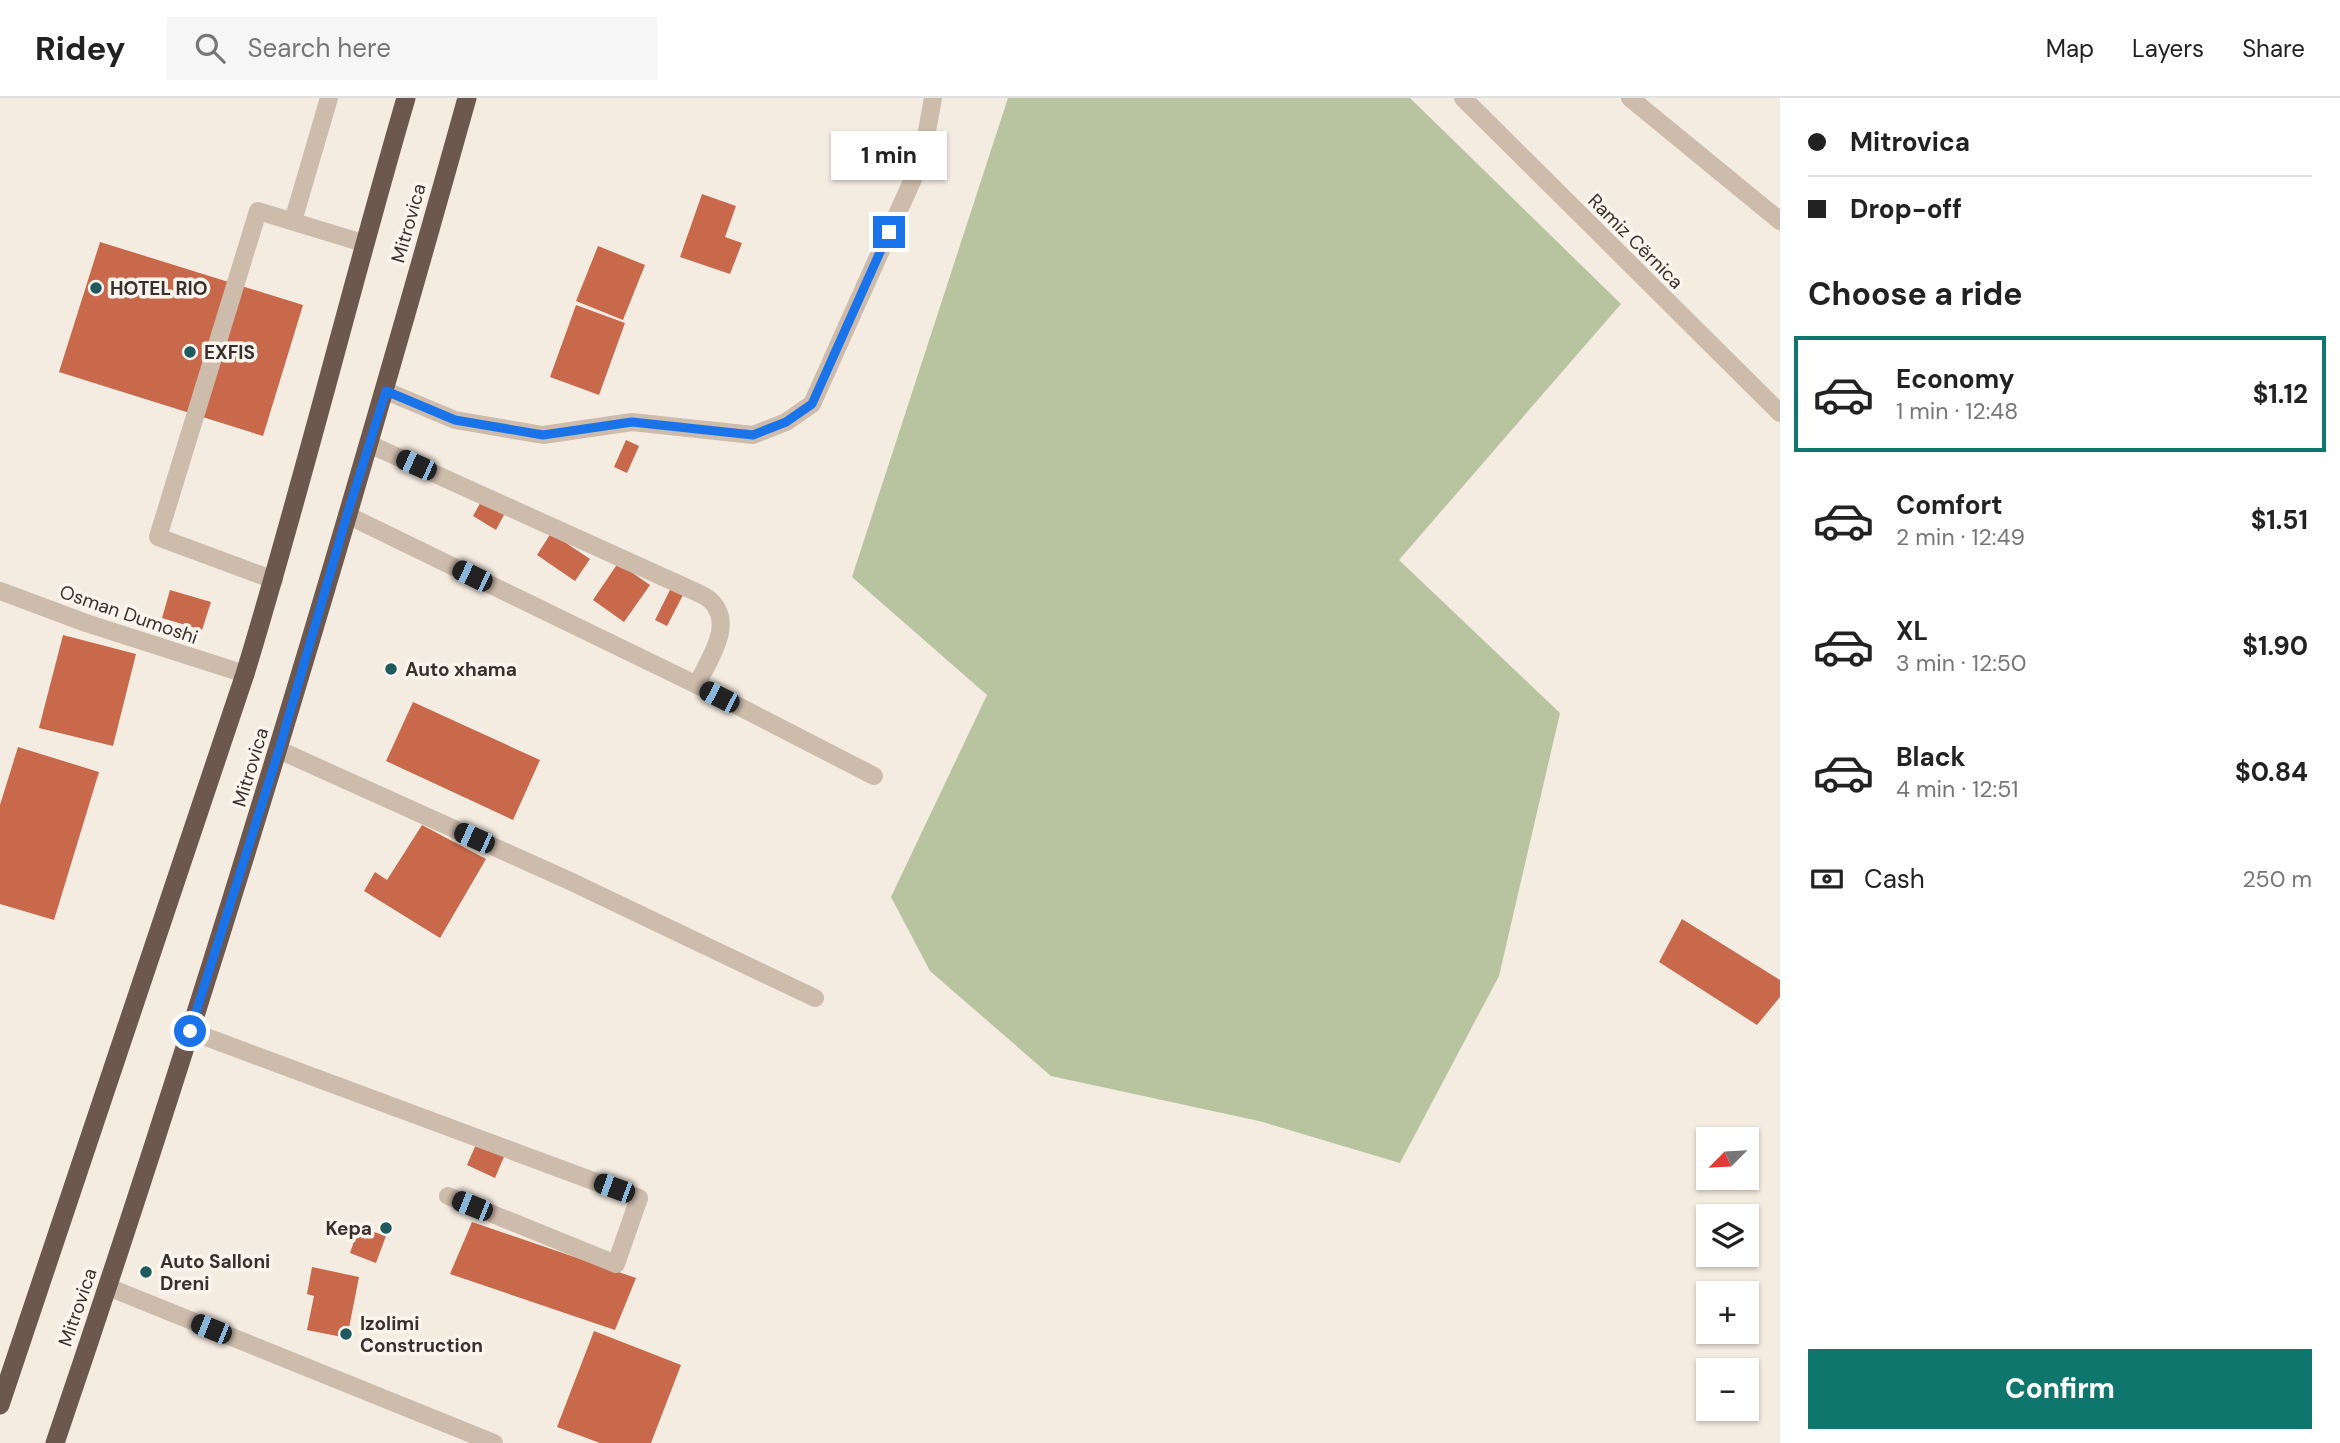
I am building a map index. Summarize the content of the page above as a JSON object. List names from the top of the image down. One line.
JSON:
{"streets":{"highway":["Mitrovica"],"street":["Ramiz Cërnica","Osman Dumoshi"]},"crossings":[["Mitrovica","Osman Dumoshi"]],"places":["HOTEL RIO","EXFIS","Auto xhama","Kepa","Auto Salloni Dreni","Izolimi Construction"],"north":"bottom left","page":{"header":"Ridey","search":"Search here","nav":["Map","Layers","Share"],"banner":["Mitrovica","Drop-off"],"bubble":"1 min","heading":"Choose a ride","list":[{"name":"Economy","note":"1 min · 12:48","value":"$1.12"},{"name":"Comfort","note":"2 min · 12:49","value":"$1.51"},{"name":"XL","note":"3 min · 12:50","value":"$1.90"},{"name":"Black","note":"4 min · 12:51","value":"$0.84"}],"pay":["Cash","250 m"],"map_buttons":["+","−"],"buttons":"Confirm"}}
